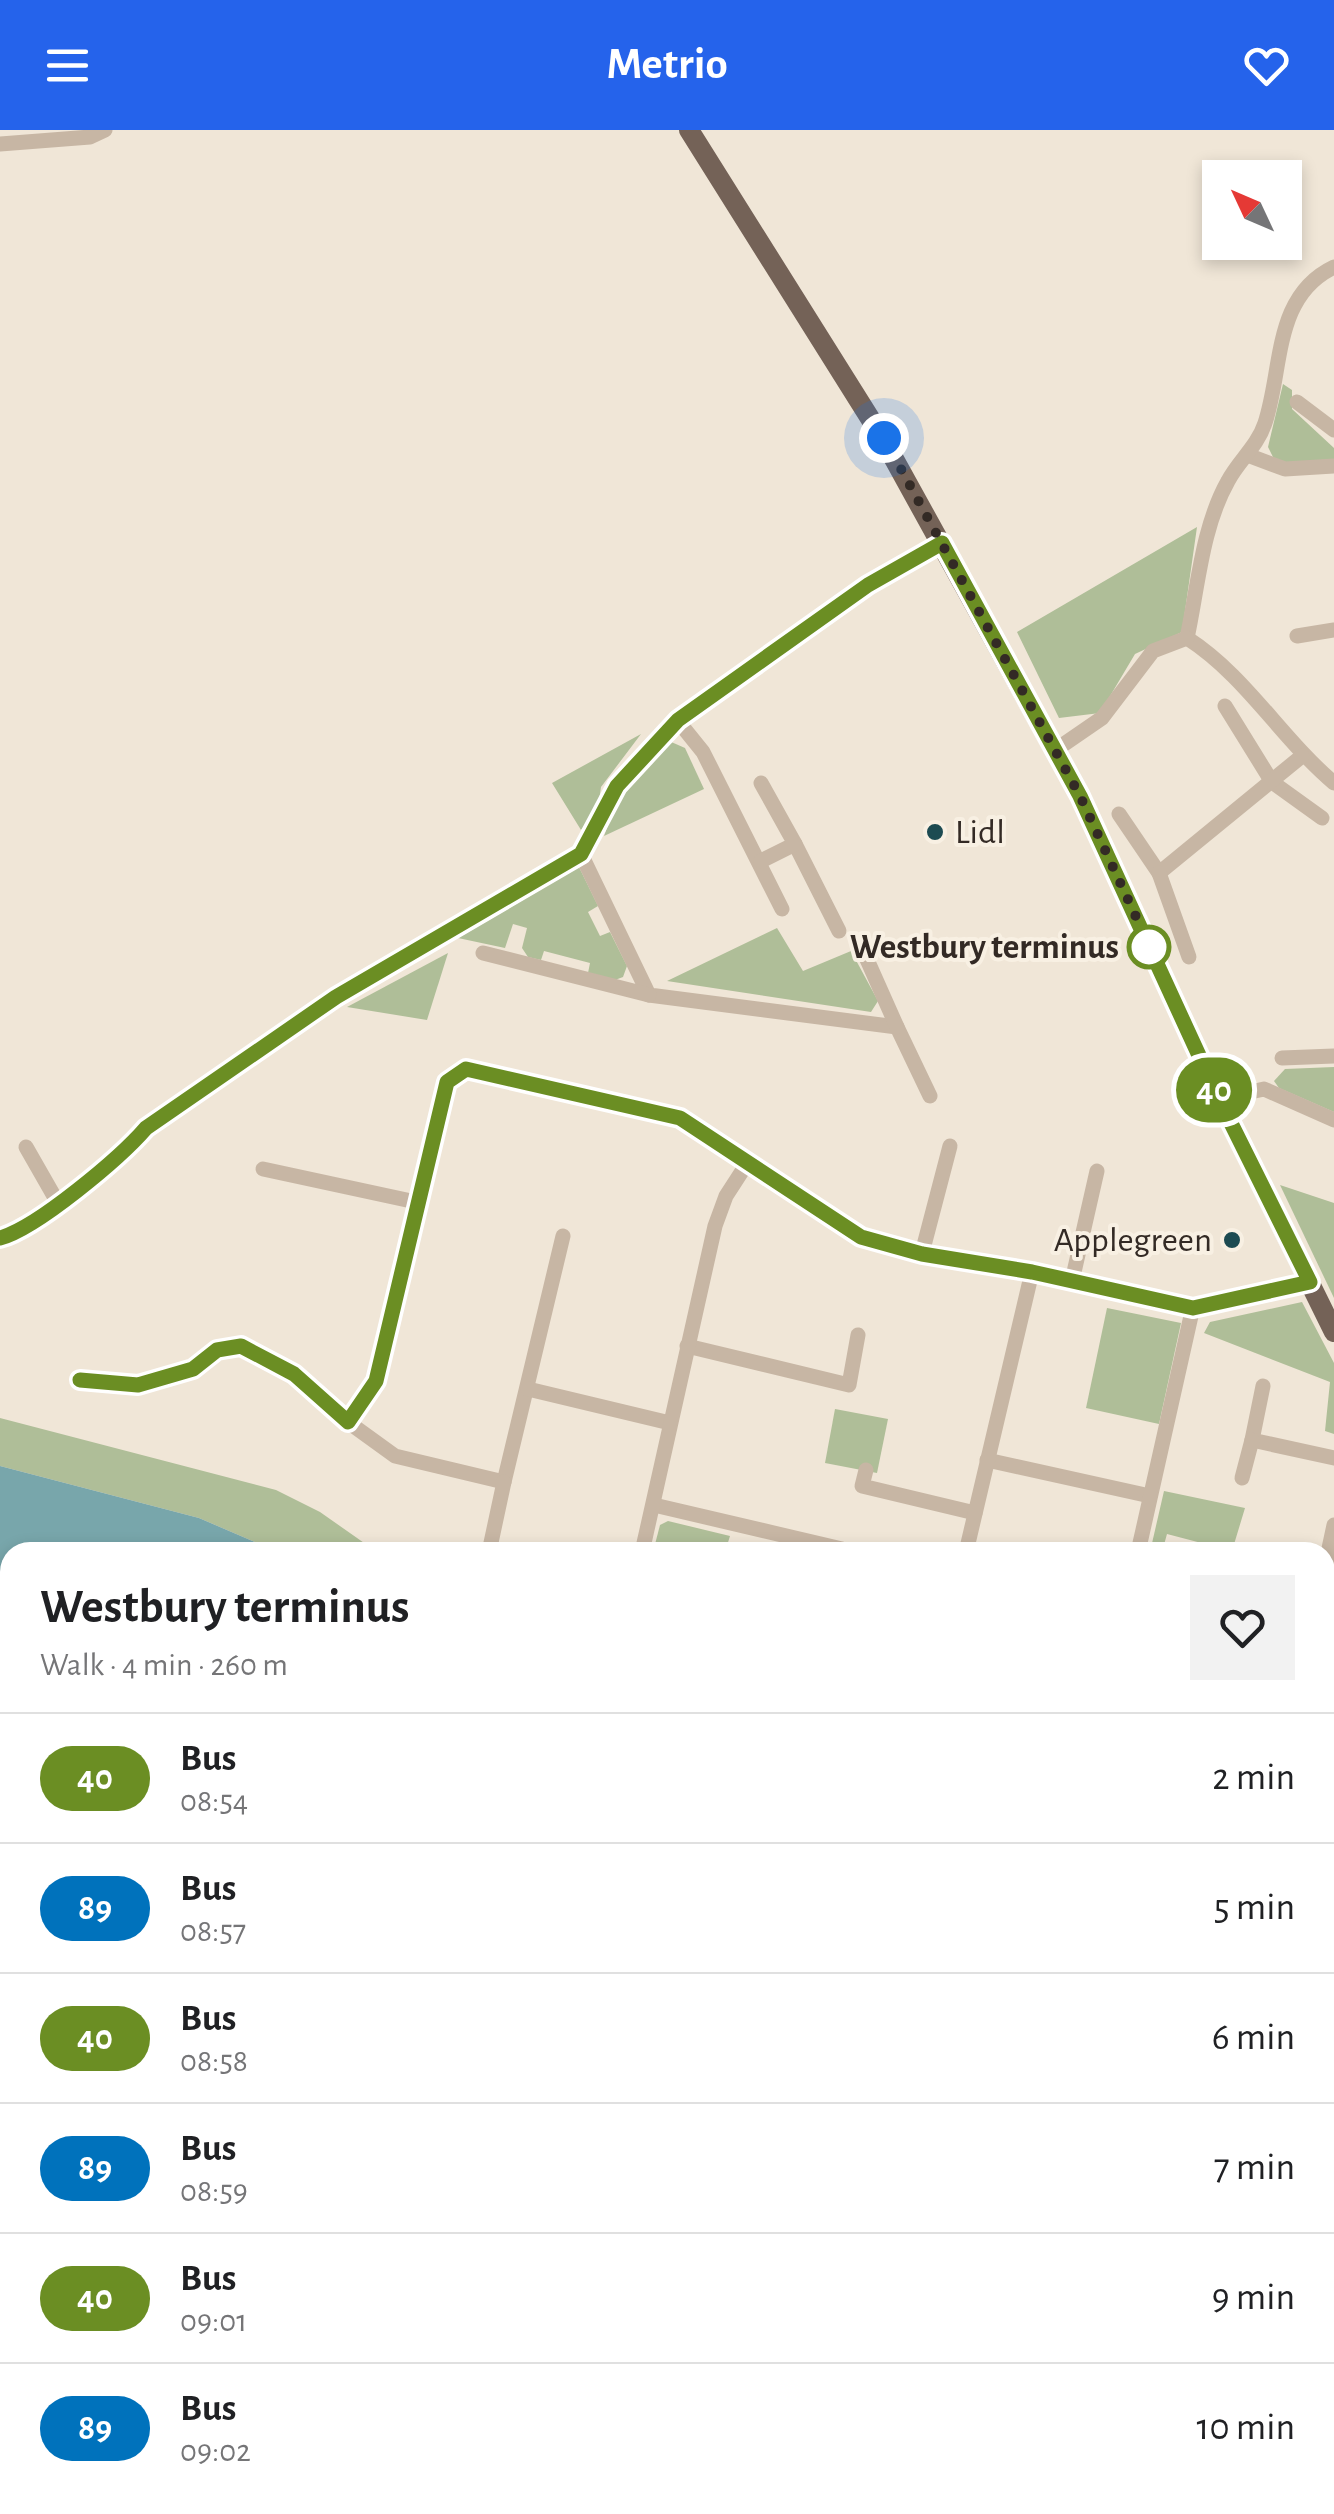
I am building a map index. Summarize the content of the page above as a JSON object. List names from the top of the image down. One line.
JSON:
{"places":["Lidl","Westbury terminus","Applegreen"],"lines":["bus line 40"],"north":"top left","page":{"header":"Metrio","on_map":"40","heading":["Westbury terminus","Walk · 4 min · 260 m"],"list":[{"mark":"40","name":"Bus","note":"08:54","value":"2 min"},{"mark":"89","name":"Bus","note":"08:57","value":"5 min"},{"mark":"40","name":"Bus","note":"08:58","value":"6 min"},{"mark":"89","name":"Bus","note":"08:59","value":"7 min"},{"mark":"40","name":"Bus","note":"09:01","value":"9 min"},{"mark":"89","name":"Bus","note":"09:02","value":"10 min"}]}}
